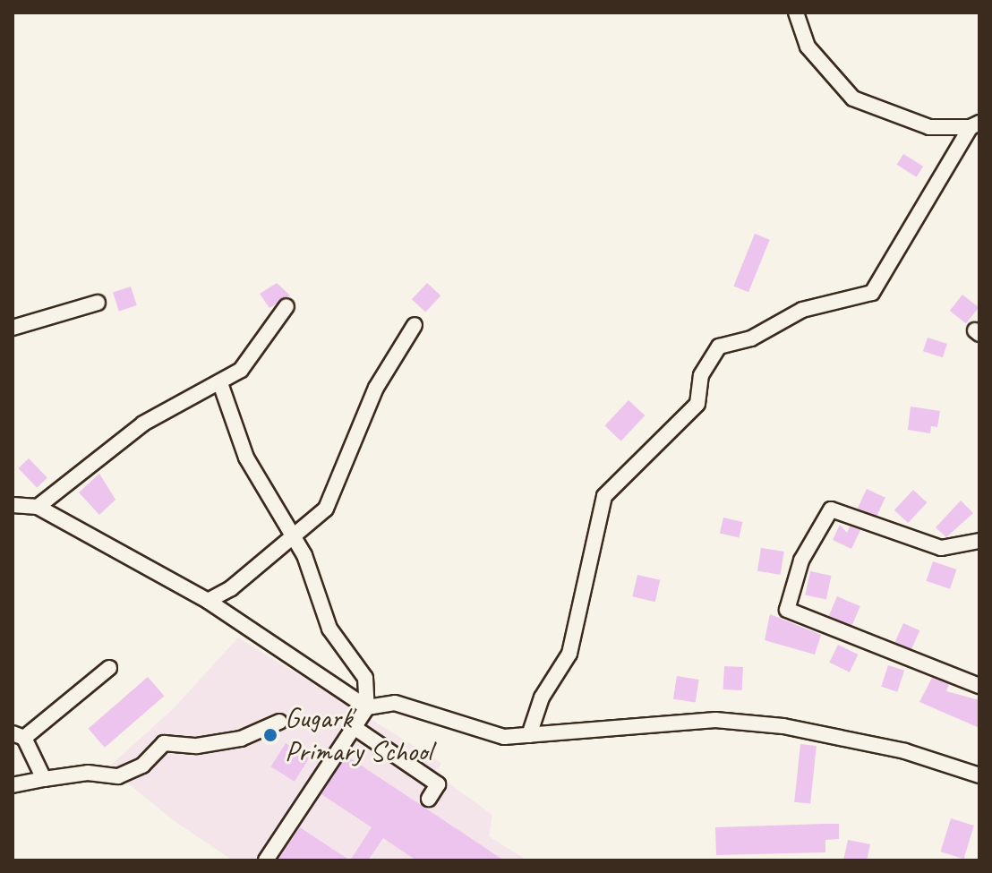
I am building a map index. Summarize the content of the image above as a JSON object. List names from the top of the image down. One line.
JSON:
{"places":["Gugark Primary School"]}
